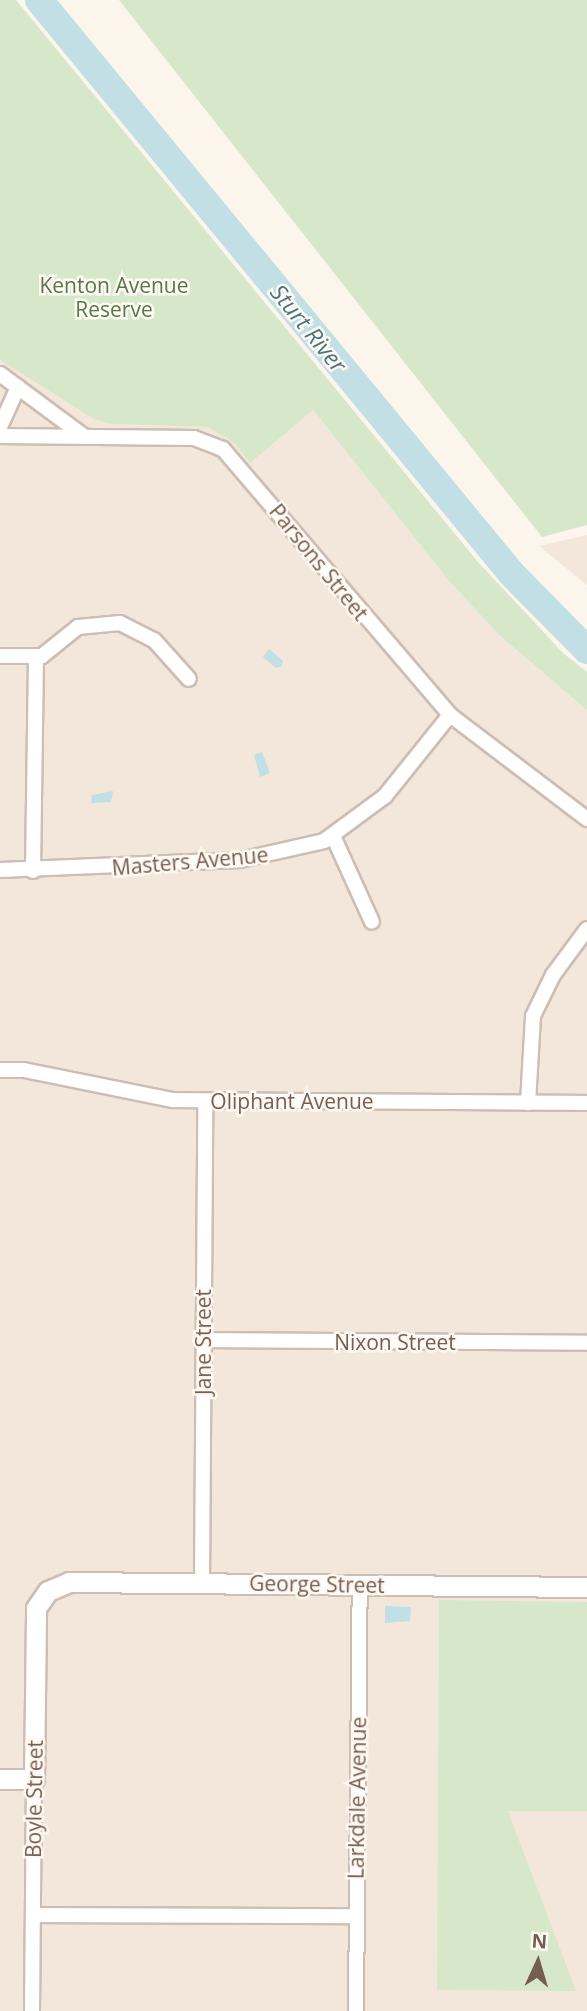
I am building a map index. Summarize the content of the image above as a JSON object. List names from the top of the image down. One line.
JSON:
{"streets":{"street":["Parsons Street","Masters Avenue","Oliphant Avenue","Jane Street","Nixon Street","George Street","Larkdale Avenue","Boyle Street"]},"crossings":[["Parsons Street","Masters Avenue"],["Oliphant Avenue","Jane Street"],["Jane Street","Nixon Street"],["Jane Street","George Street"],["George Street","Larkdale Avenue"],["George Street","Boyle Street"]],"water":["Sturt River"],"parks":["Kenton Avenue Reserve"],"north":"top"}
